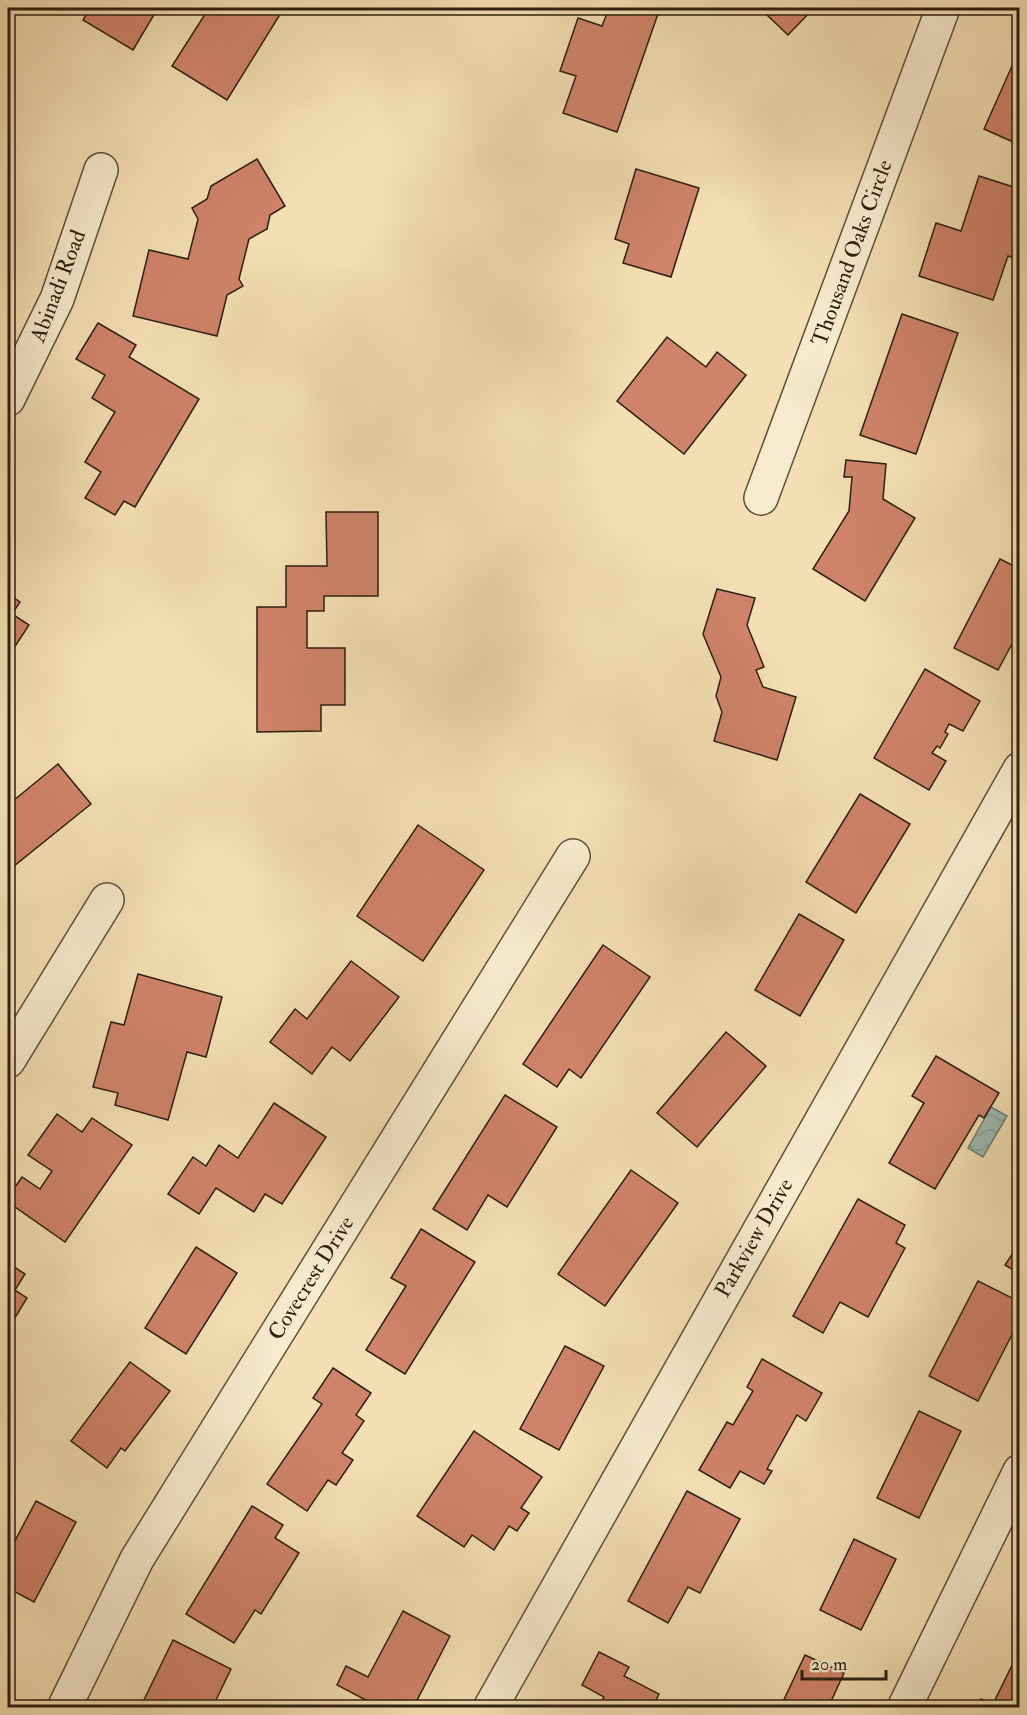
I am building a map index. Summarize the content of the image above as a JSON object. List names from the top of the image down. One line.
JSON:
{"streets":{"street":["Thousand Oaks Circle","Abinadi Road","Parkview Drive","Covecrest Drive"]},"scale_bar":"20 m"}
